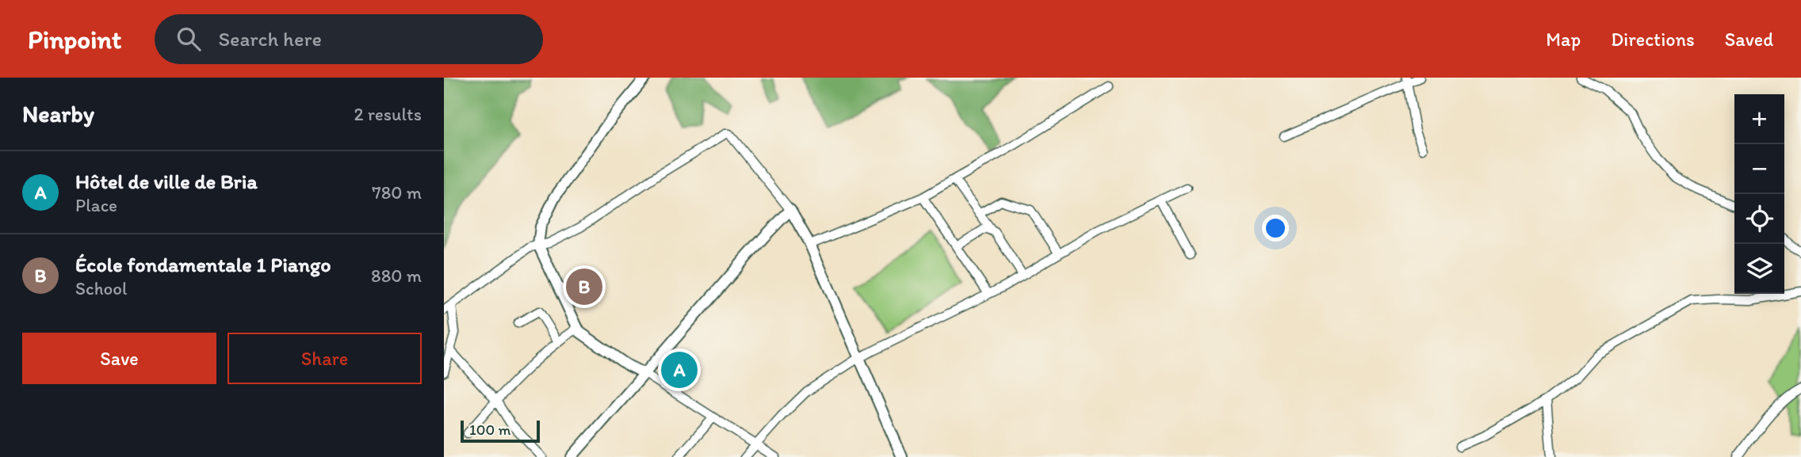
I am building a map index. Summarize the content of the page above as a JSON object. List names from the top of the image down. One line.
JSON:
{"scale_bar":"100 m","page":{"header":"Pinpoint","search":"Search here","nav":["Map","Directions","Saved"],"heading":["Nearby","2 results"],"map_buttons":["+","−"],"list":[{"mark":"A","name":"Hôtel de ville de Bria","note":"Place","value":"780 m"},{"mark":"B","name":"École fondamentale 1 Piango","note":"School","value":"880 m"}],"pins":["B","A"],"buttons":["Save","Share"],"scale":"100 m"}}
